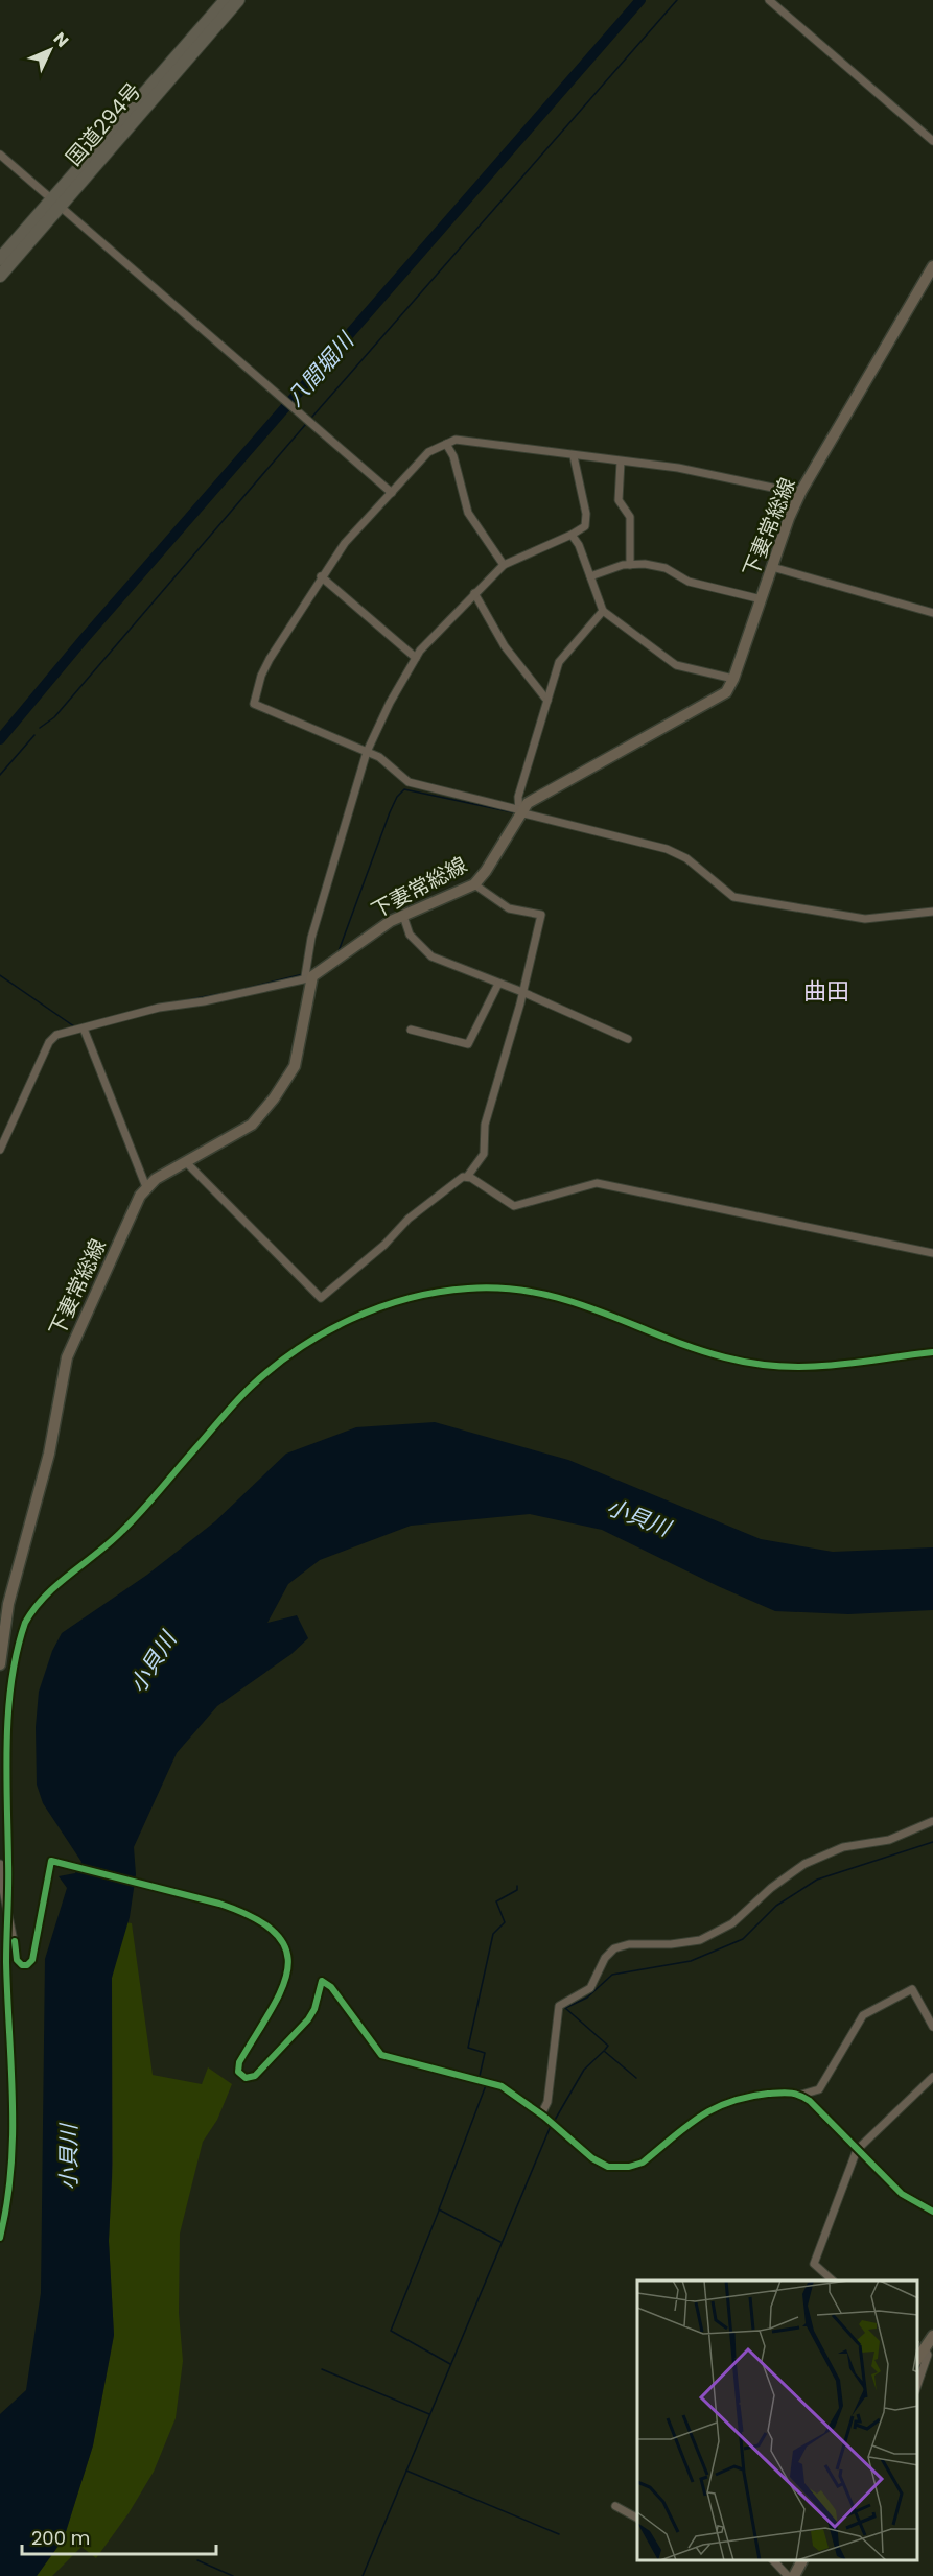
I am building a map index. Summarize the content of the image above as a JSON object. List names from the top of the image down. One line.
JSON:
{"streets":{"highway":["国道294号"],"main road":["下妻常総線"]},"districts":["曲田"],"water":["八間堀川","小貝川"],"scale_bar":"200 m","north":"top right"}
